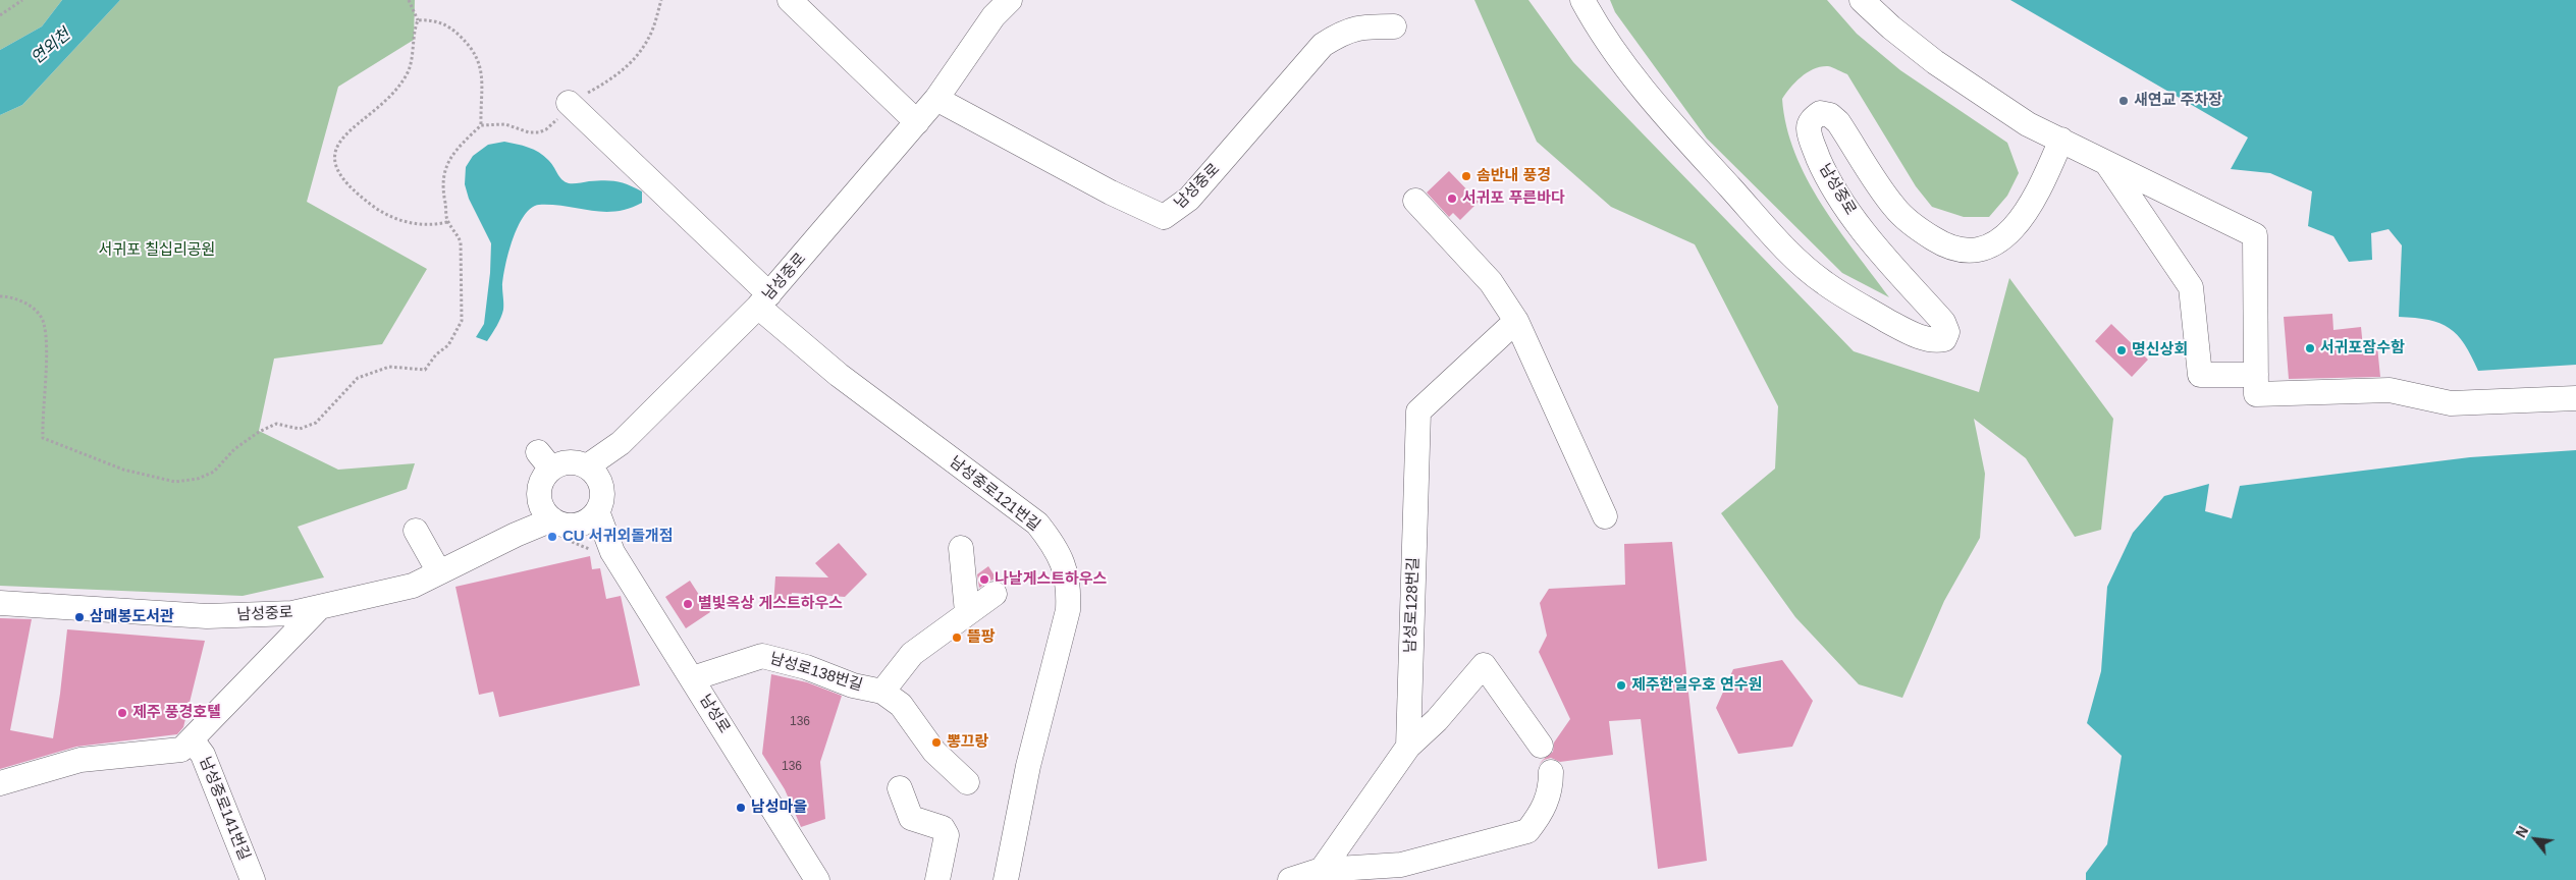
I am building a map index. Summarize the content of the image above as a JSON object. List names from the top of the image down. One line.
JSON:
{"streets":{"street":["남성중로","남성중로121번길","남성로128번길","남성로138번길","남성로","남성중로141번길"]},"crossings":[["남성중로","남성중로121번길"],["남성중로","남성로"],["남성중로","남성중로141번길"],["남성로138번길","남성로"]],"water":["연외천"],"parks":["서귀포 칠십리공원"],"places":["새연교 주차장","솜반내 풍경","서귀포 푸른바다","서귀포잠수함","명신상회","CU 서귀외돌개점","나날게스트하우스","별빛옥상 게스트하우스","삼매봉도서관","뜰팡","제주한일우호 연수원","제주 풍경호텔","뽕끄랑","남성마을"],"house_numbers":["136","136"],"north":"top left"}
